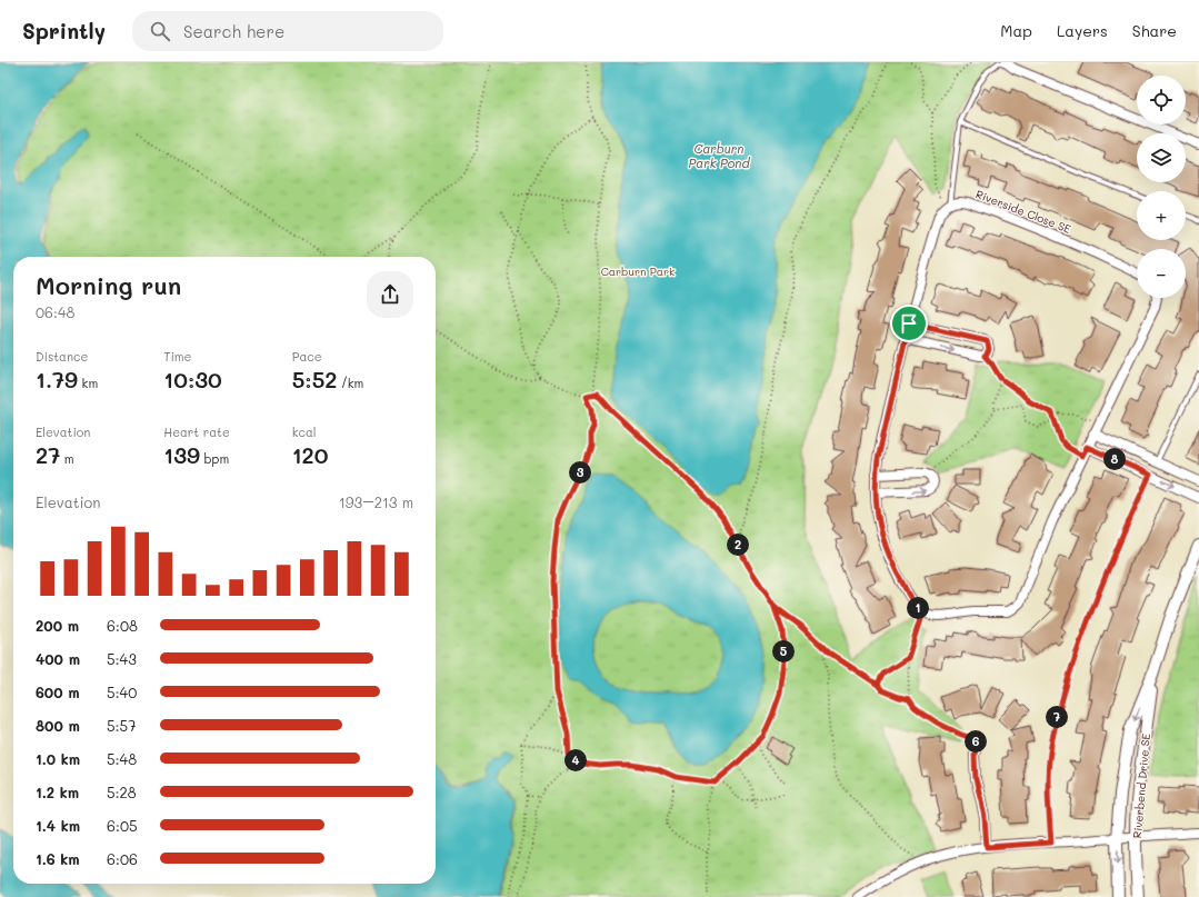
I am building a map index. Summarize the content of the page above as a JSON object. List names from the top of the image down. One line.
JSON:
{"streets":{"street":["Riverside Close SE","Riverbend Drive SE"]},"water":["Carburn Park Pond"],"parks":["Carburn Park"],"page":{"header":"Sprintly","search":"Search here","nav":["Map","Layers","Share"],"map_buttons":["+","−"],"heading":["Morning run","06:48"],"stats":[["Distance","1.79 km"],["Time","10:30"],["Pace","5:52 /km"],["Elevation","27 m"],["Heart rate","139 bpm"],["kcal","120"]],"pins":["8","3","2","1","5","7","6","4"],"chart":["Elevation","193–213 m"],"list":[{"name":"200 m","note":"6:08"},{"name":"400 m","note":"5:43"},{"name":"600 m","note":"5:40"},{"name":"800 m","note":"5:57"},{"name":"1.0 km","note":"5:48"},{"name":"1.2 km","note":"5:28"},{"name":"1.4 km","note":"6:05"},{"name":"1.6 km","note":"6:06"}]}}
